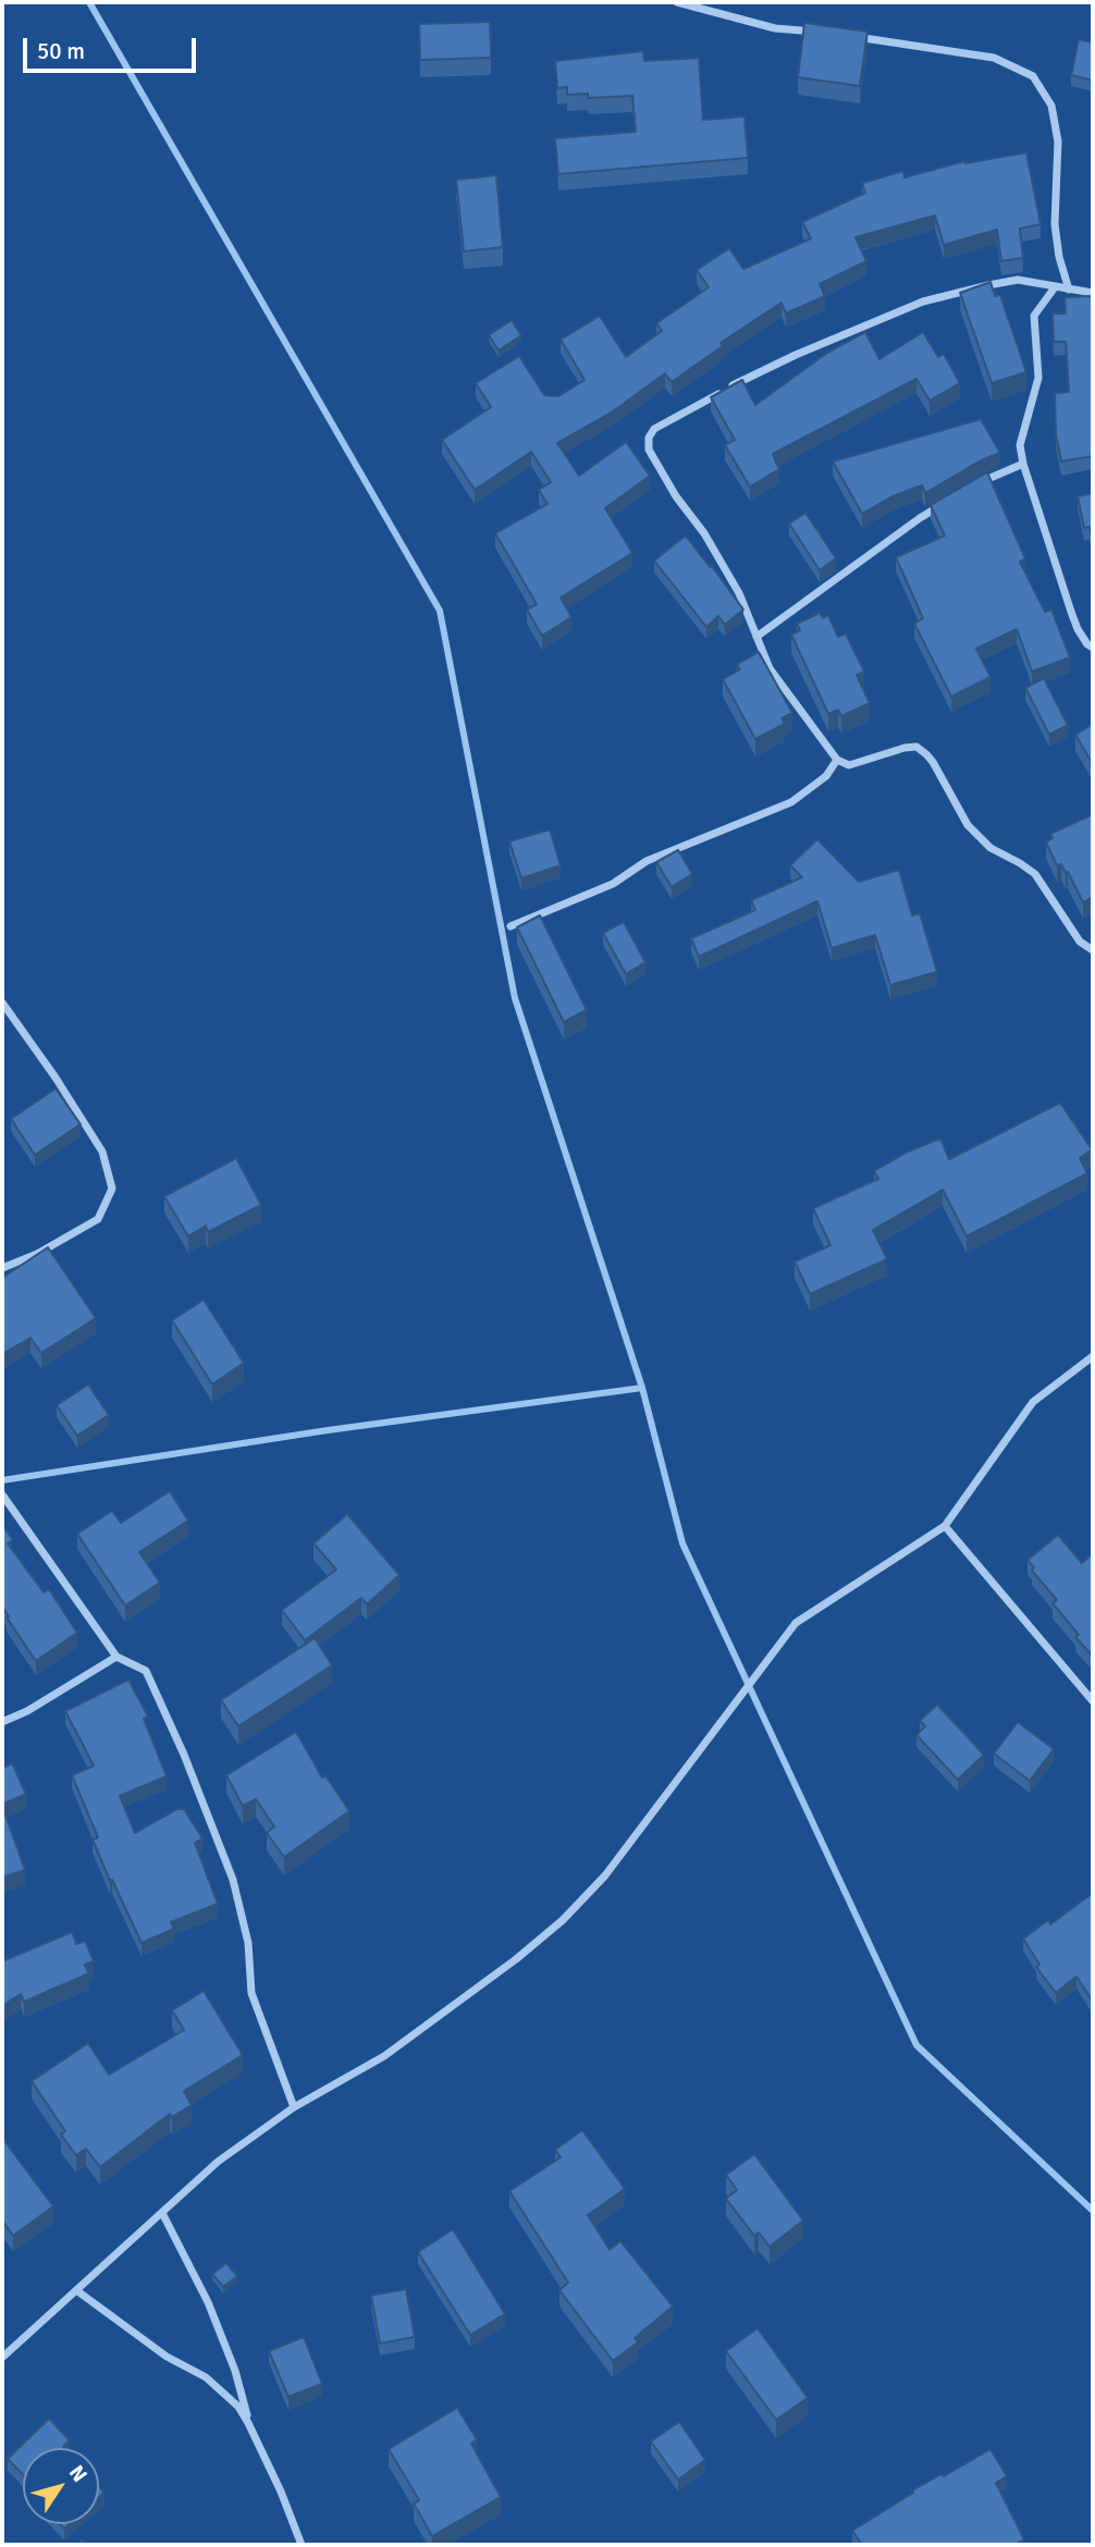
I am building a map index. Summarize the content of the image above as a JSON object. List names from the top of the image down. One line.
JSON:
{"scale_bar":"50 m","north":"top right"}
